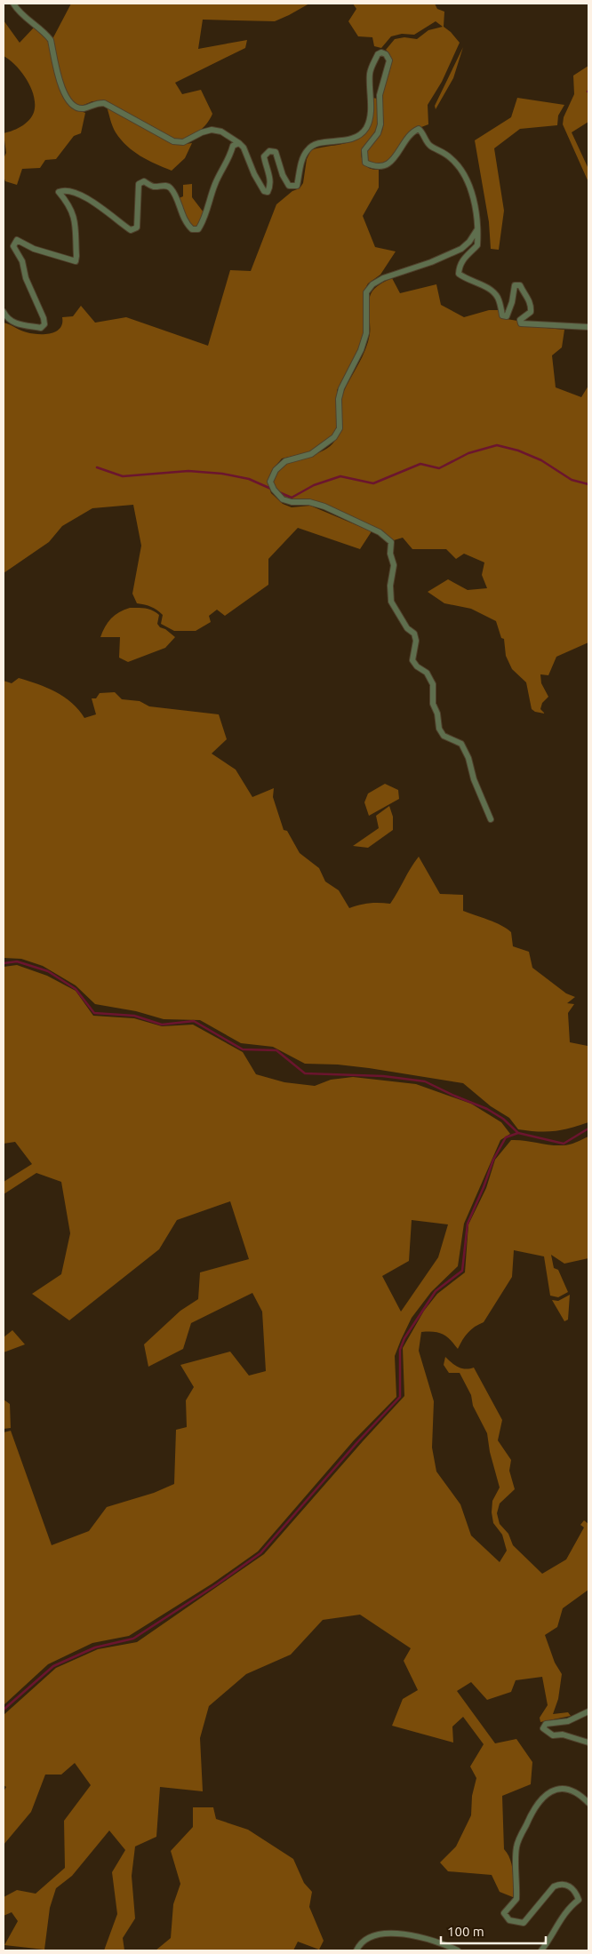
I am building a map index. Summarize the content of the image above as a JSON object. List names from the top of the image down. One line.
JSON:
{"scale_bar":"100 m"}
